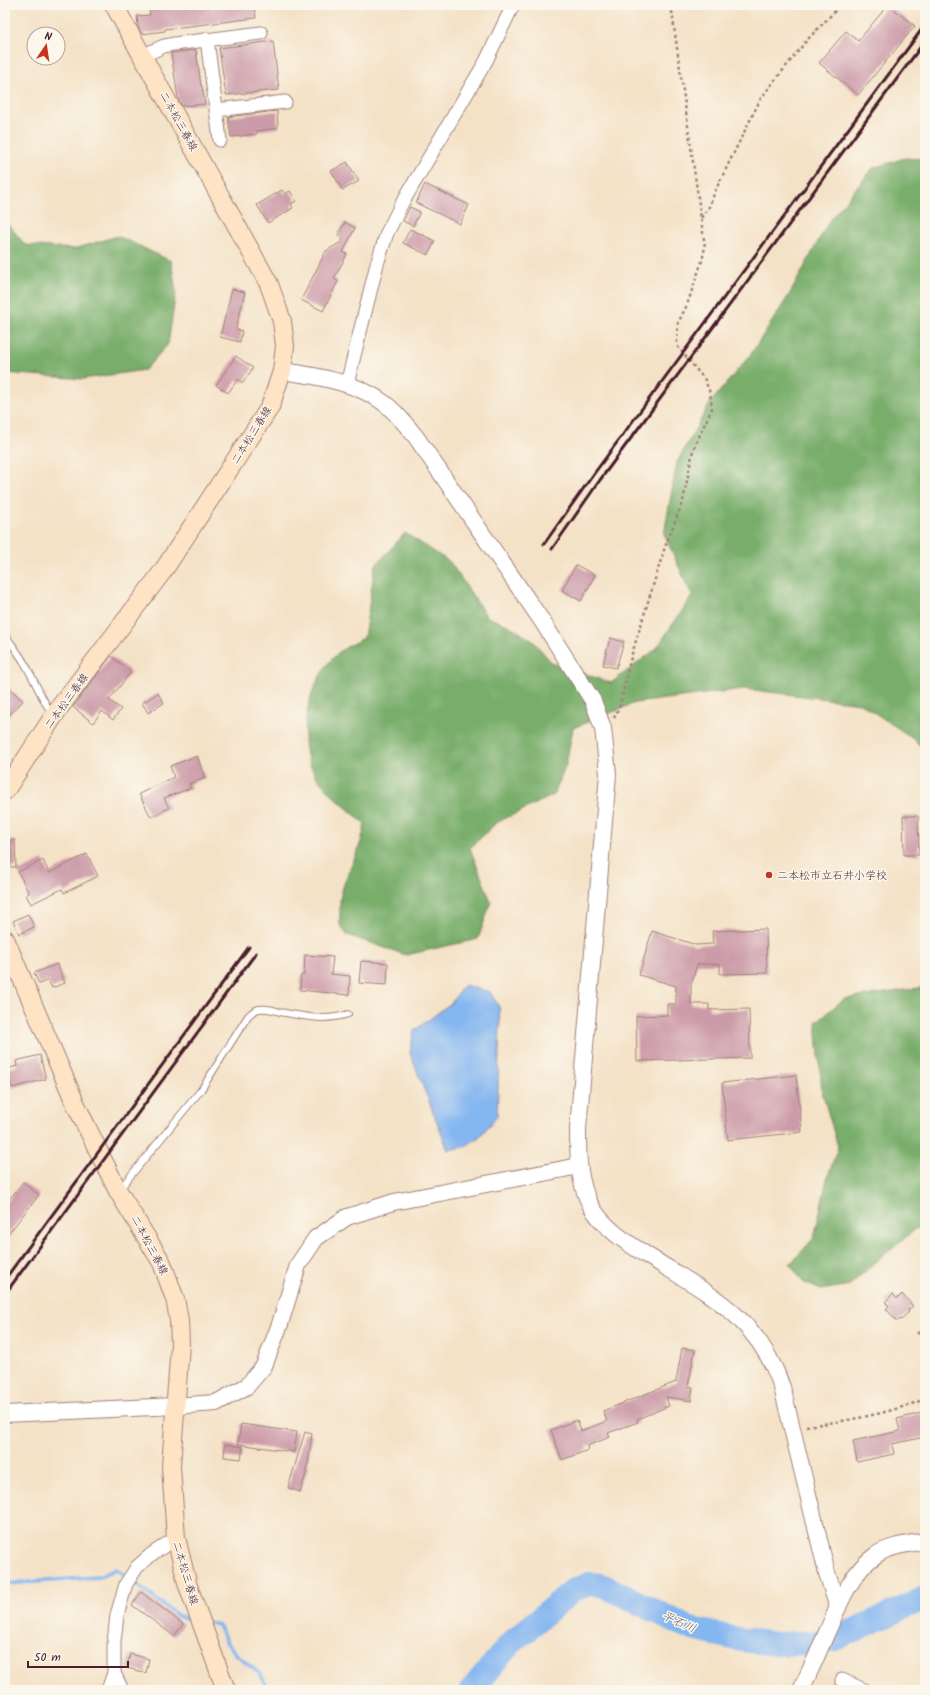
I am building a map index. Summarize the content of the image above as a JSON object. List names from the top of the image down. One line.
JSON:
{"streets":{"main road":["二本松三春線"]},"water":["平石川"],"places":["二本松市立石井小学校"],"scale_bar":"50 m","north":"top"}
